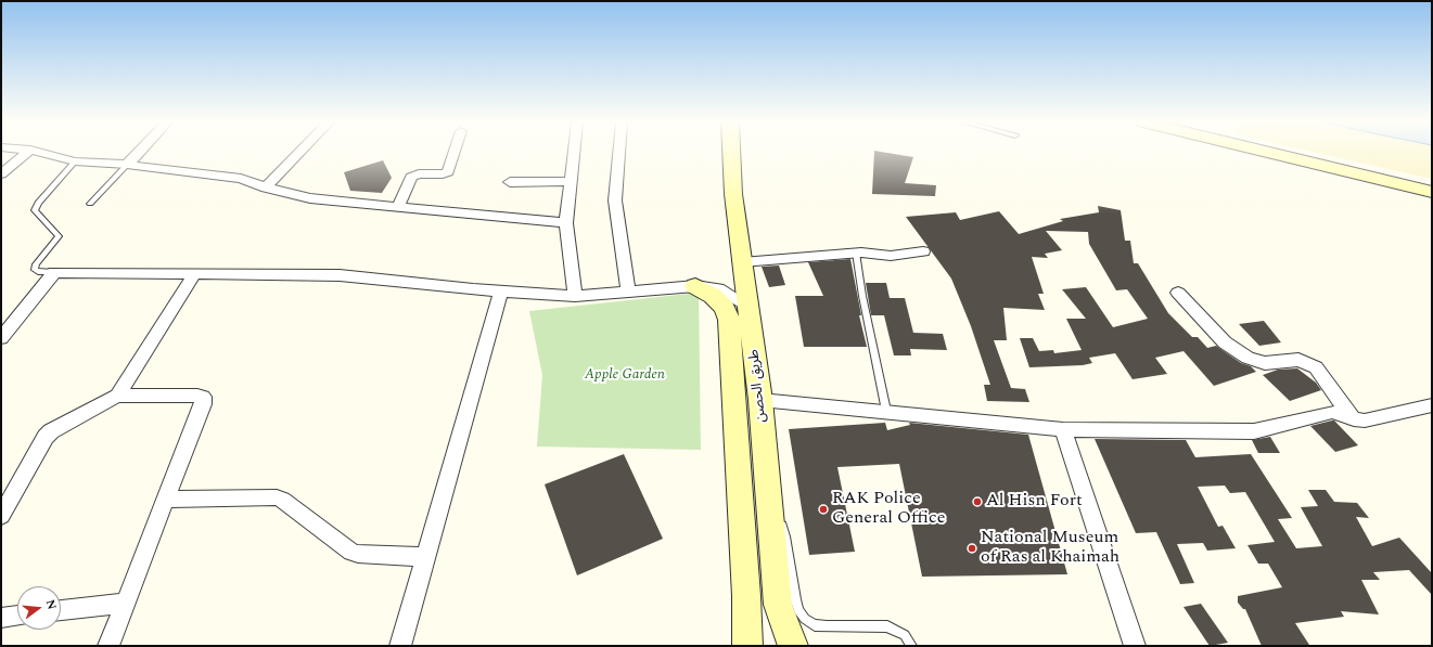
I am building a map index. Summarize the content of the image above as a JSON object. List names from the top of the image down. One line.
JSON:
{"streets":{"street":["طريق الحصن"]},"parks":["Apple Garden"],"places":["Al Hisn Fort","RAK Police General Office","National Museum of Ras al Khaimah"],"north":"right"}
